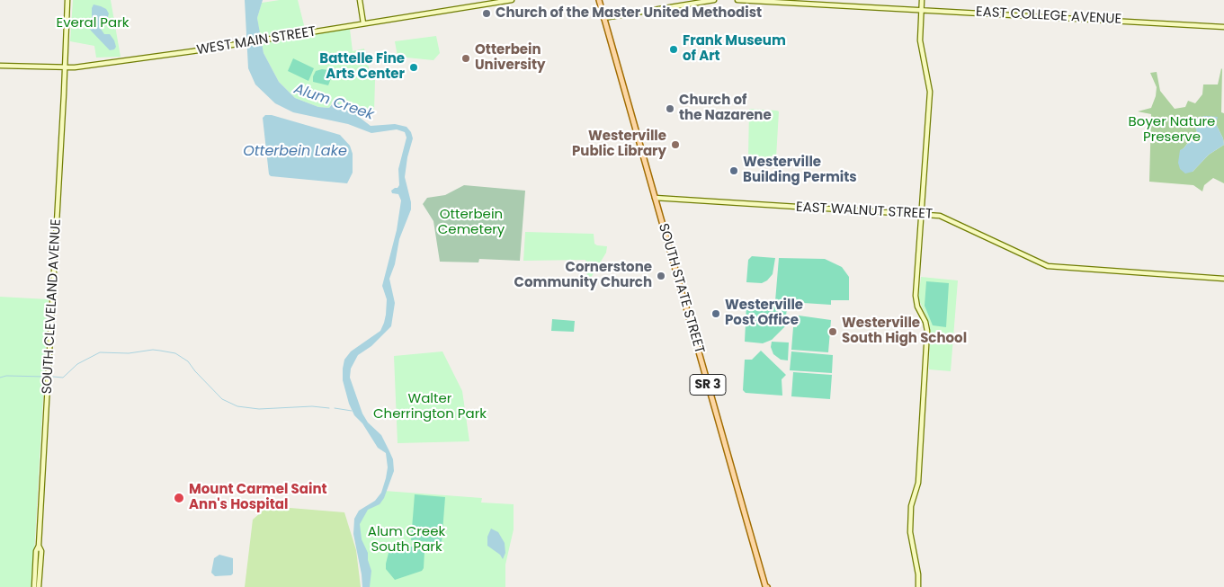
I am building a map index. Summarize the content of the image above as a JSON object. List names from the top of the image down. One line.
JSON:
{"streets":{"main road":["EAST COLLEGE AVENUE","WEST MAIN STREET","EAST WALNUT STREET","SOUTH STATE STREET","SOUTH CLEVELAND AVENUE","SR 3"]},"crossings":[["WEST MAIN STREET","SOUTH CLEVELAND AVENUE"],["EAST WALNUT STREET","SOUTH STATE STREET"],["SOUTH STATE STREET","SR 3"]],"water":["Alum Creek","Otterbein Lake"],"parks":["Everal Park","Boyer Nature Preserve","Otterbein Cemetery","Walter Cherrington Park","Alum Creek South Park"],"places":["Church of the Master United Methodist","Frank Museum of Art","Otterbein University","Battelle Fine Arts Center","Church of the Nazarene","Westerville Public Library","Westerville Building Permits","Cornerstone Community Church","Westerville Post Office","Westerville South High School","Mount Carmel Saint Ann's Hospital"]}
